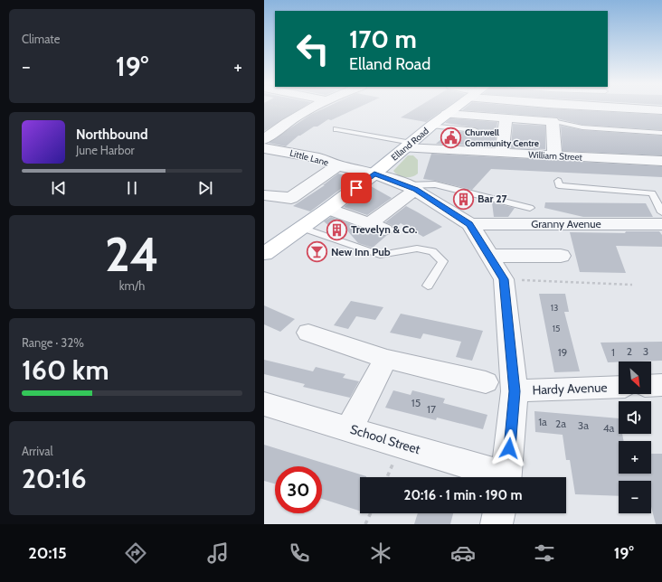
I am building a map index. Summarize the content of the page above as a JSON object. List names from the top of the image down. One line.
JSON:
{"streets":{"main road":["Elland Road"],"street":["William Street","Little Lane","Granny Avenue","Hardy Avenue","School Street"]},"crossings":[["Elland Road","William Street"],["Elland Road","Little Lane"],["Little Lane","Granny Avenue"]],"places":{"public building":["Churwell Community Centre"],"building":["Bar 27","Trevelyn & Co."],"bar":["New Inn Pub"]},"house_numbers":["13","15","2","3","19","1","15","17","1a","2a","3a","4a"],"north":"bottom right","page":{"tile":["Climate",["24","km/h"],["Range · 32%","160 km"],["Arrival","20:16"]],"turn":["170 m","Elland Road"],"heat":["−","19°","+"],"song":["Northbound","June Harbor"],"map_buttons":["+","−"],"limit":"30","trip":"20:16 · 1 min · 190 m","tabs":["20:15","19°"]}}
